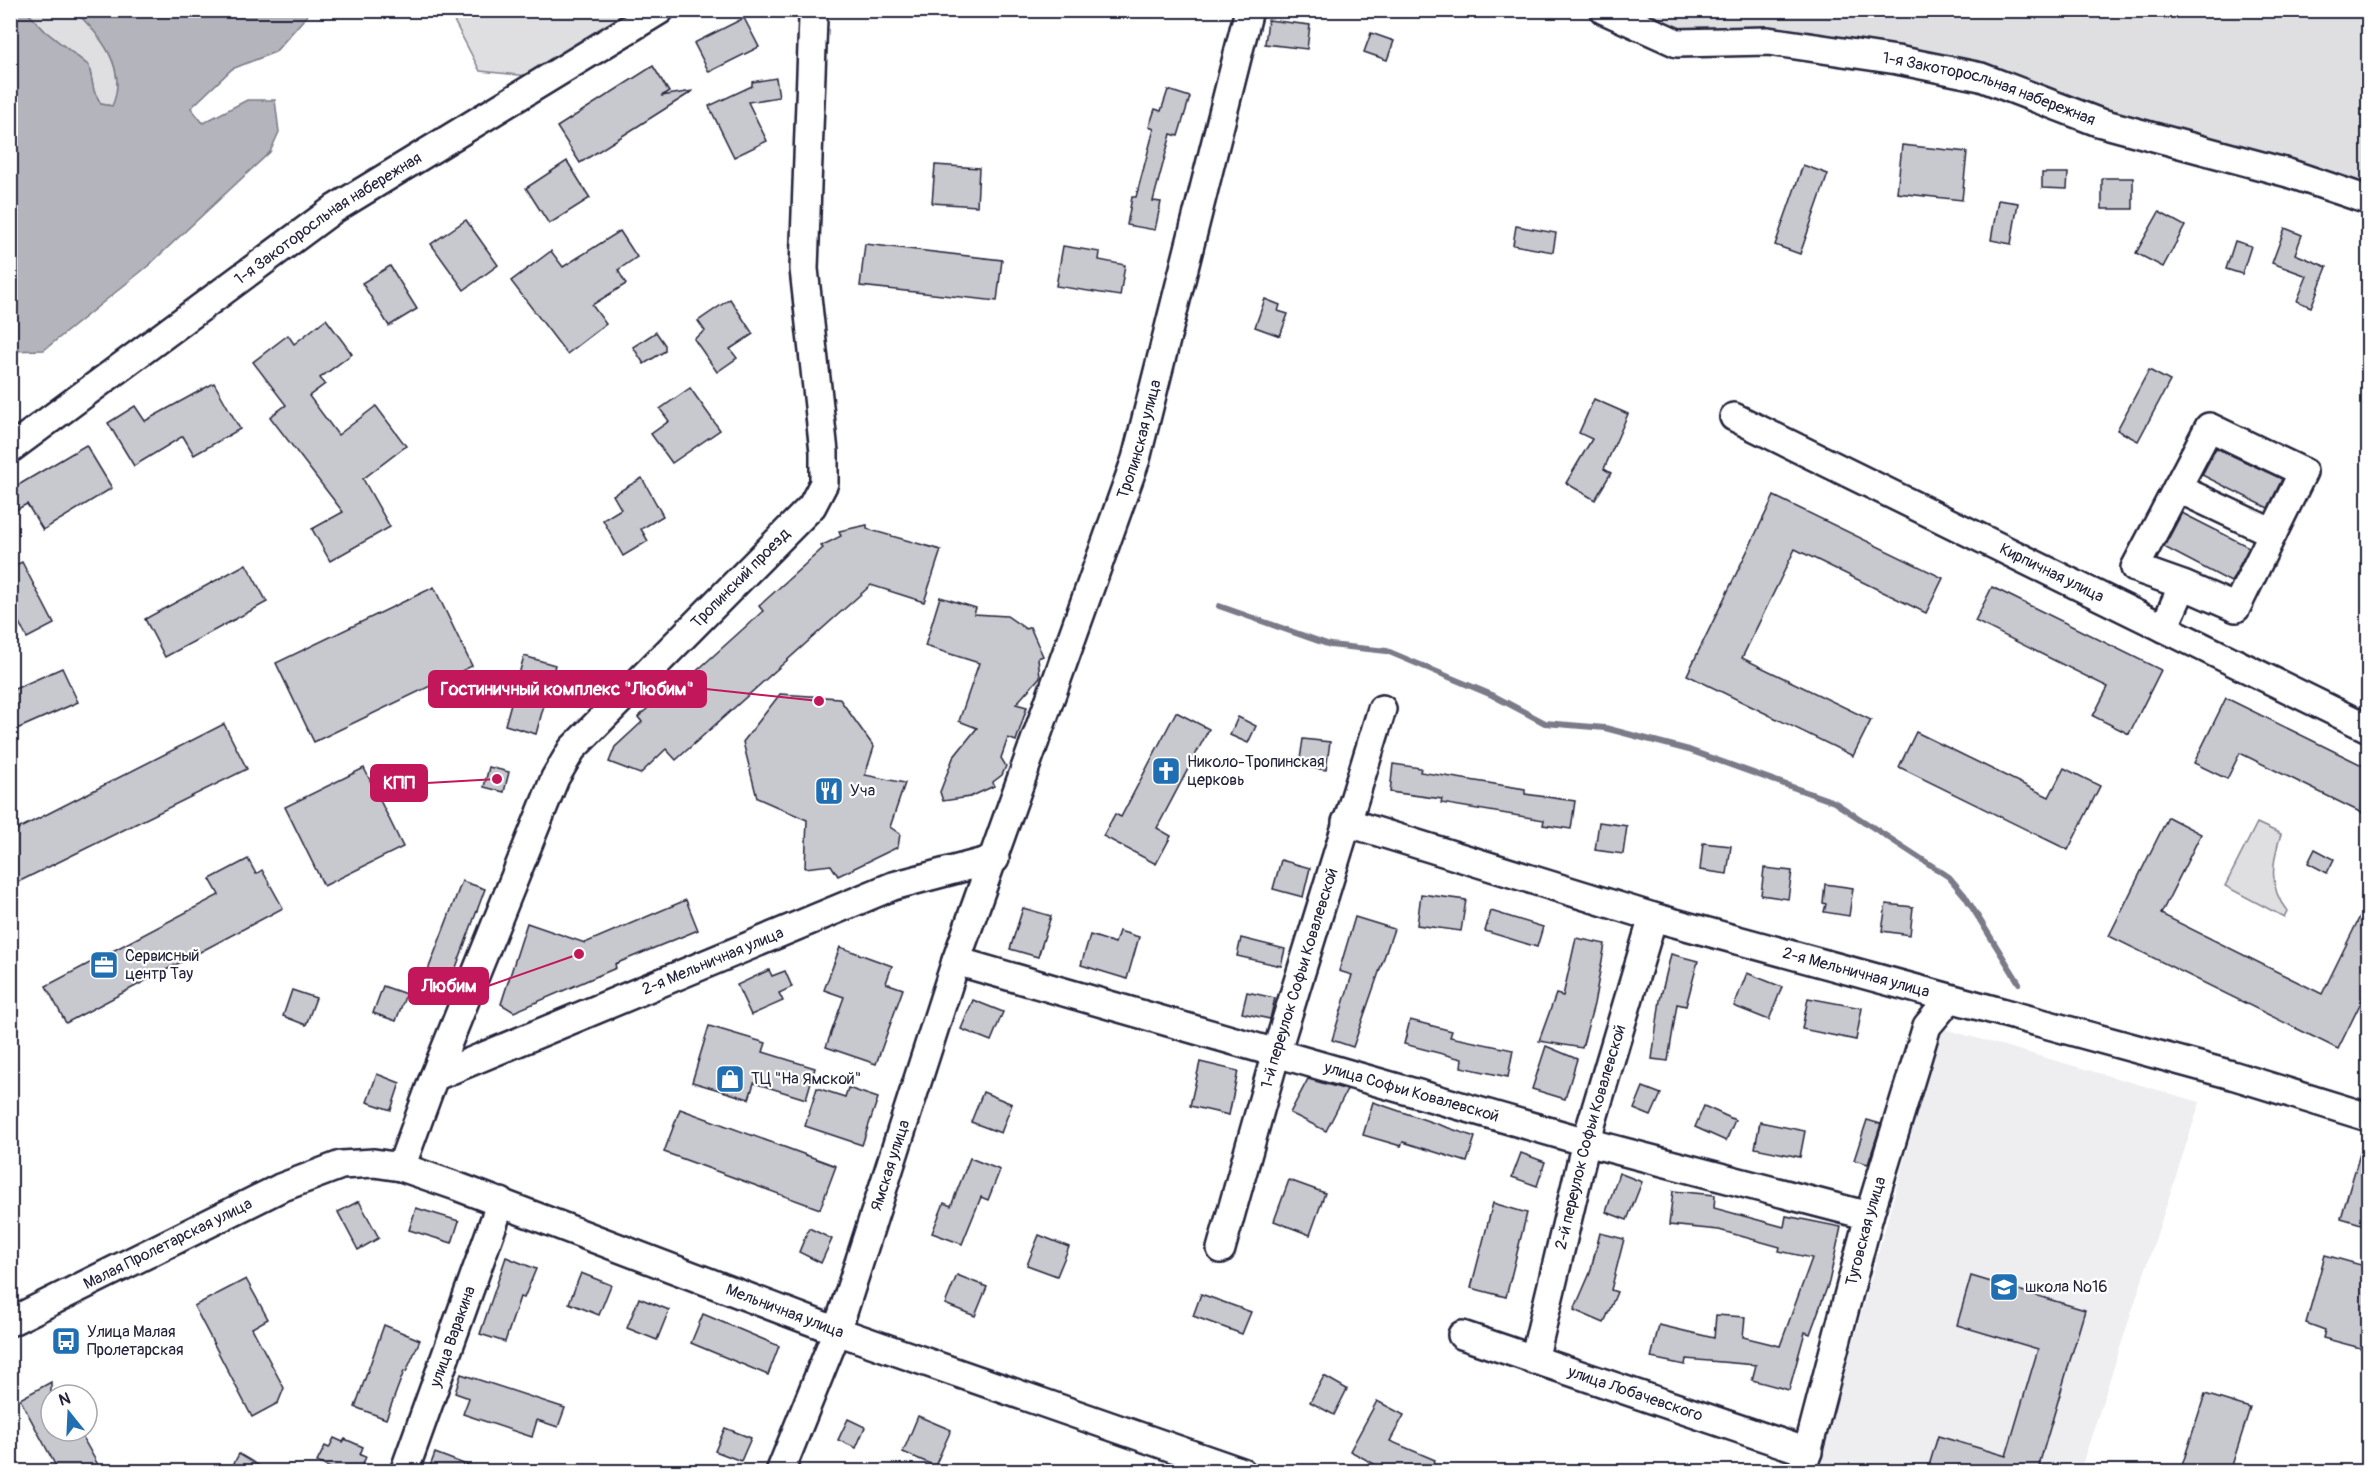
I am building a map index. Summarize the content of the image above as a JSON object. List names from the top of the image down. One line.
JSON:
{"streets":{"street":["1-я Закоторосльная набережная","Тропинская улица","Кирпичная улица","Тропинский проезд","2-я Мельничная улица","1-й переулок Софьи Ковалевской","улица Софьи Ковалевской","2-й переулок Софьи Ковалевской","Ямская улица","Туговская улица","Малая Пролетарская улица","Мельничная улица","улица Варакина","улица Лобачевского"]},"crossings":[["Тропинская улица","2-я Мельничная улица"],["Тропинская улица","Ямская улица"],["Тропинский проезд","2-я Мельничная улица"],["Тропинский проезд","Мельничная улица"],["2-я Мельничная улица","1-й переулок Софьи Ковалевской"],["2-я Мельничная улица","2-й переулок Софьи Ковалевской"],["2-я Мельничная улица","Ямская улица"],["2-я Мельничная улица","Туговская улица"],["1-й переулок Софьи Ковалевской","улица Софьи Ковалевской"],["улица Софьи Ковалевской","2-й переулок Софьи Ковалевской"],["улица Софьи Ковалевской","Ямская улица"],["улица Софьи Ковалевской","Туговская улица"],["2-й переулок Софьи Ковалевской","улица Лобачевского"],["Ямская улица","Мельничная улица"],["Туговская улица","улица Лобачевского"],["Малая Пролетарская улица","Мельничная улица"],["Мельничная улица","улица Варакина"]],"places":{"other":["Гостиничный комплекс \"Любим\"","КПП","Любим"],"church":["Николо-Тропинская церковь"],"restaurant":["Уча"],"office":["Сервисный центр Тау"],"shop":["ТЦ \"На Ямской\""],"school or university":["школа №16"],"bus stop":["Улица Малая Пролетарская"]},"north":"top"}
